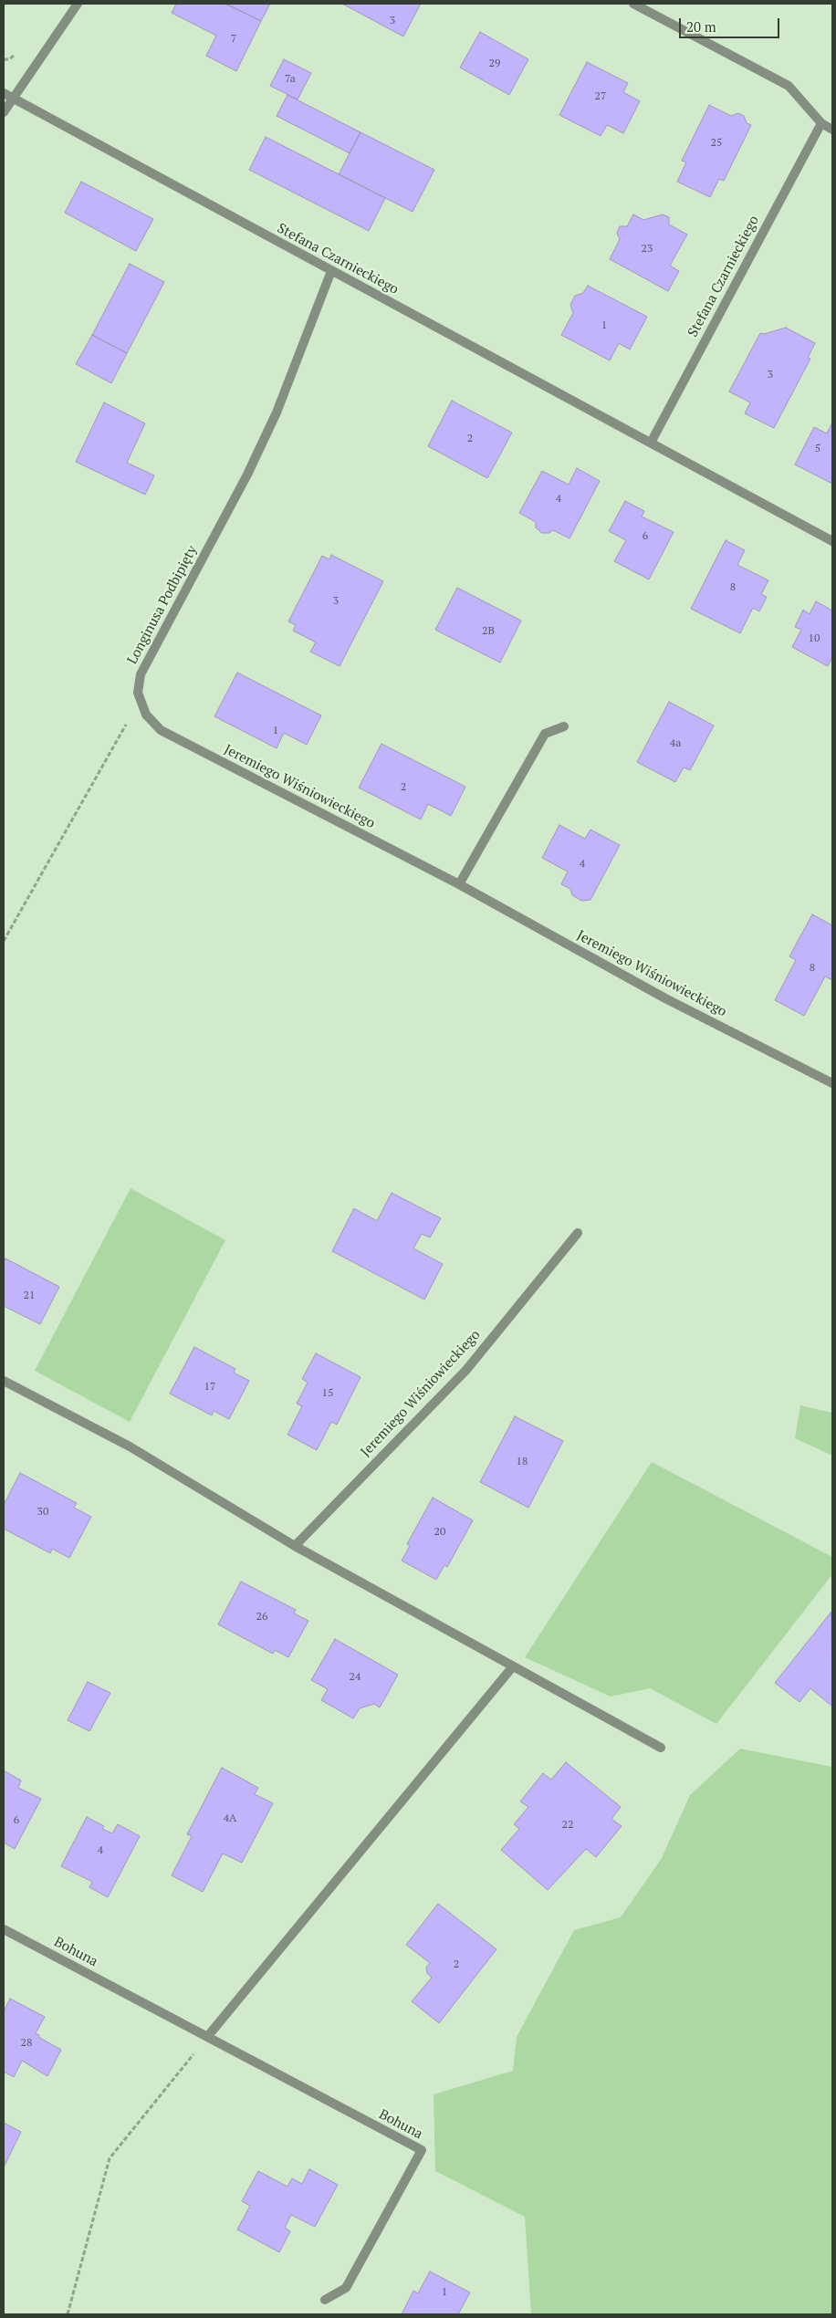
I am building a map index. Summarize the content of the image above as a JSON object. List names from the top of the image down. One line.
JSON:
{"streets":{"street":["Stefana Czarnieckiego","Longinusa Podbipięty","Jeremiego Wiśniowieckiego","Bohuna"]},"crossings":[["Stefana Czarnieckiego","Longinusa Podbipięty"],["Longinusa Podbipięty","Jeremiego Wiśniowieckiego"]],"house_numbers":["3","7","29","7a","27","25","23","1","3","2","5","4","6","8","3","2B","10","1","4a","2","4","8","21","17","15","18","30","20","26","24","4A","6","22","4","2","28","1"],"scale_bar":"20 m"}
